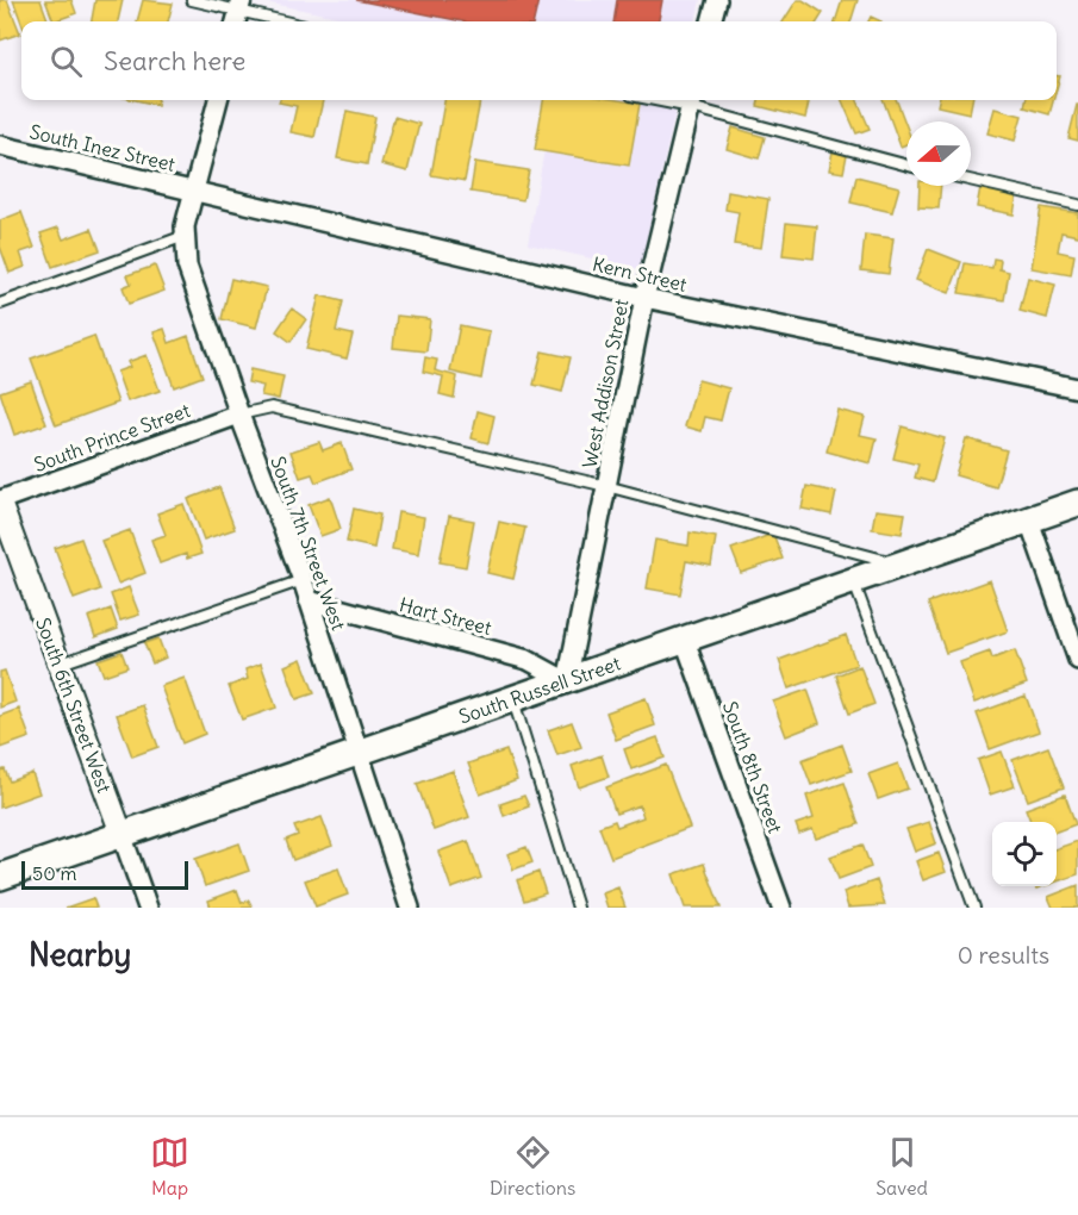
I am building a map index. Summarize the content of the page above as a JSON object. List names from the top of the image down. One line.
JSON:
{"streets":{"main road":["South Russell Street"],"street":["South Inez Street","Kern Street","West Addison Street","South Prince Street","South 7th Street West","Hart Street","South 6th Street West","South 8th Street"]},"crossings":[["South Inez Street","Kern Street"],["South Inez Street","South 7th Street West"],["Kern Street","West Addison Street"],["Kern Street","South 7th Street West"],["West Addison Street","Hart Street"],["West Addison Street","South Russell Street"],["South Prince Street","South 7th Street West"],["South Prince Street","South 6th Street West"],["South 7th Street West","Hart Street"],["South 7th Street West","South Russell Street"],["Hart Street","South Russell Street"],["South Russell Street","South 6th Street West"],["South Russell Street","South 8th Street"]],"scale_bar":"50 m","north":"left","page":{"search":"Search here","scale":"50 m","heading":["Nearby","0 results"],"nav":["Map","Directions","Saved"]}}
